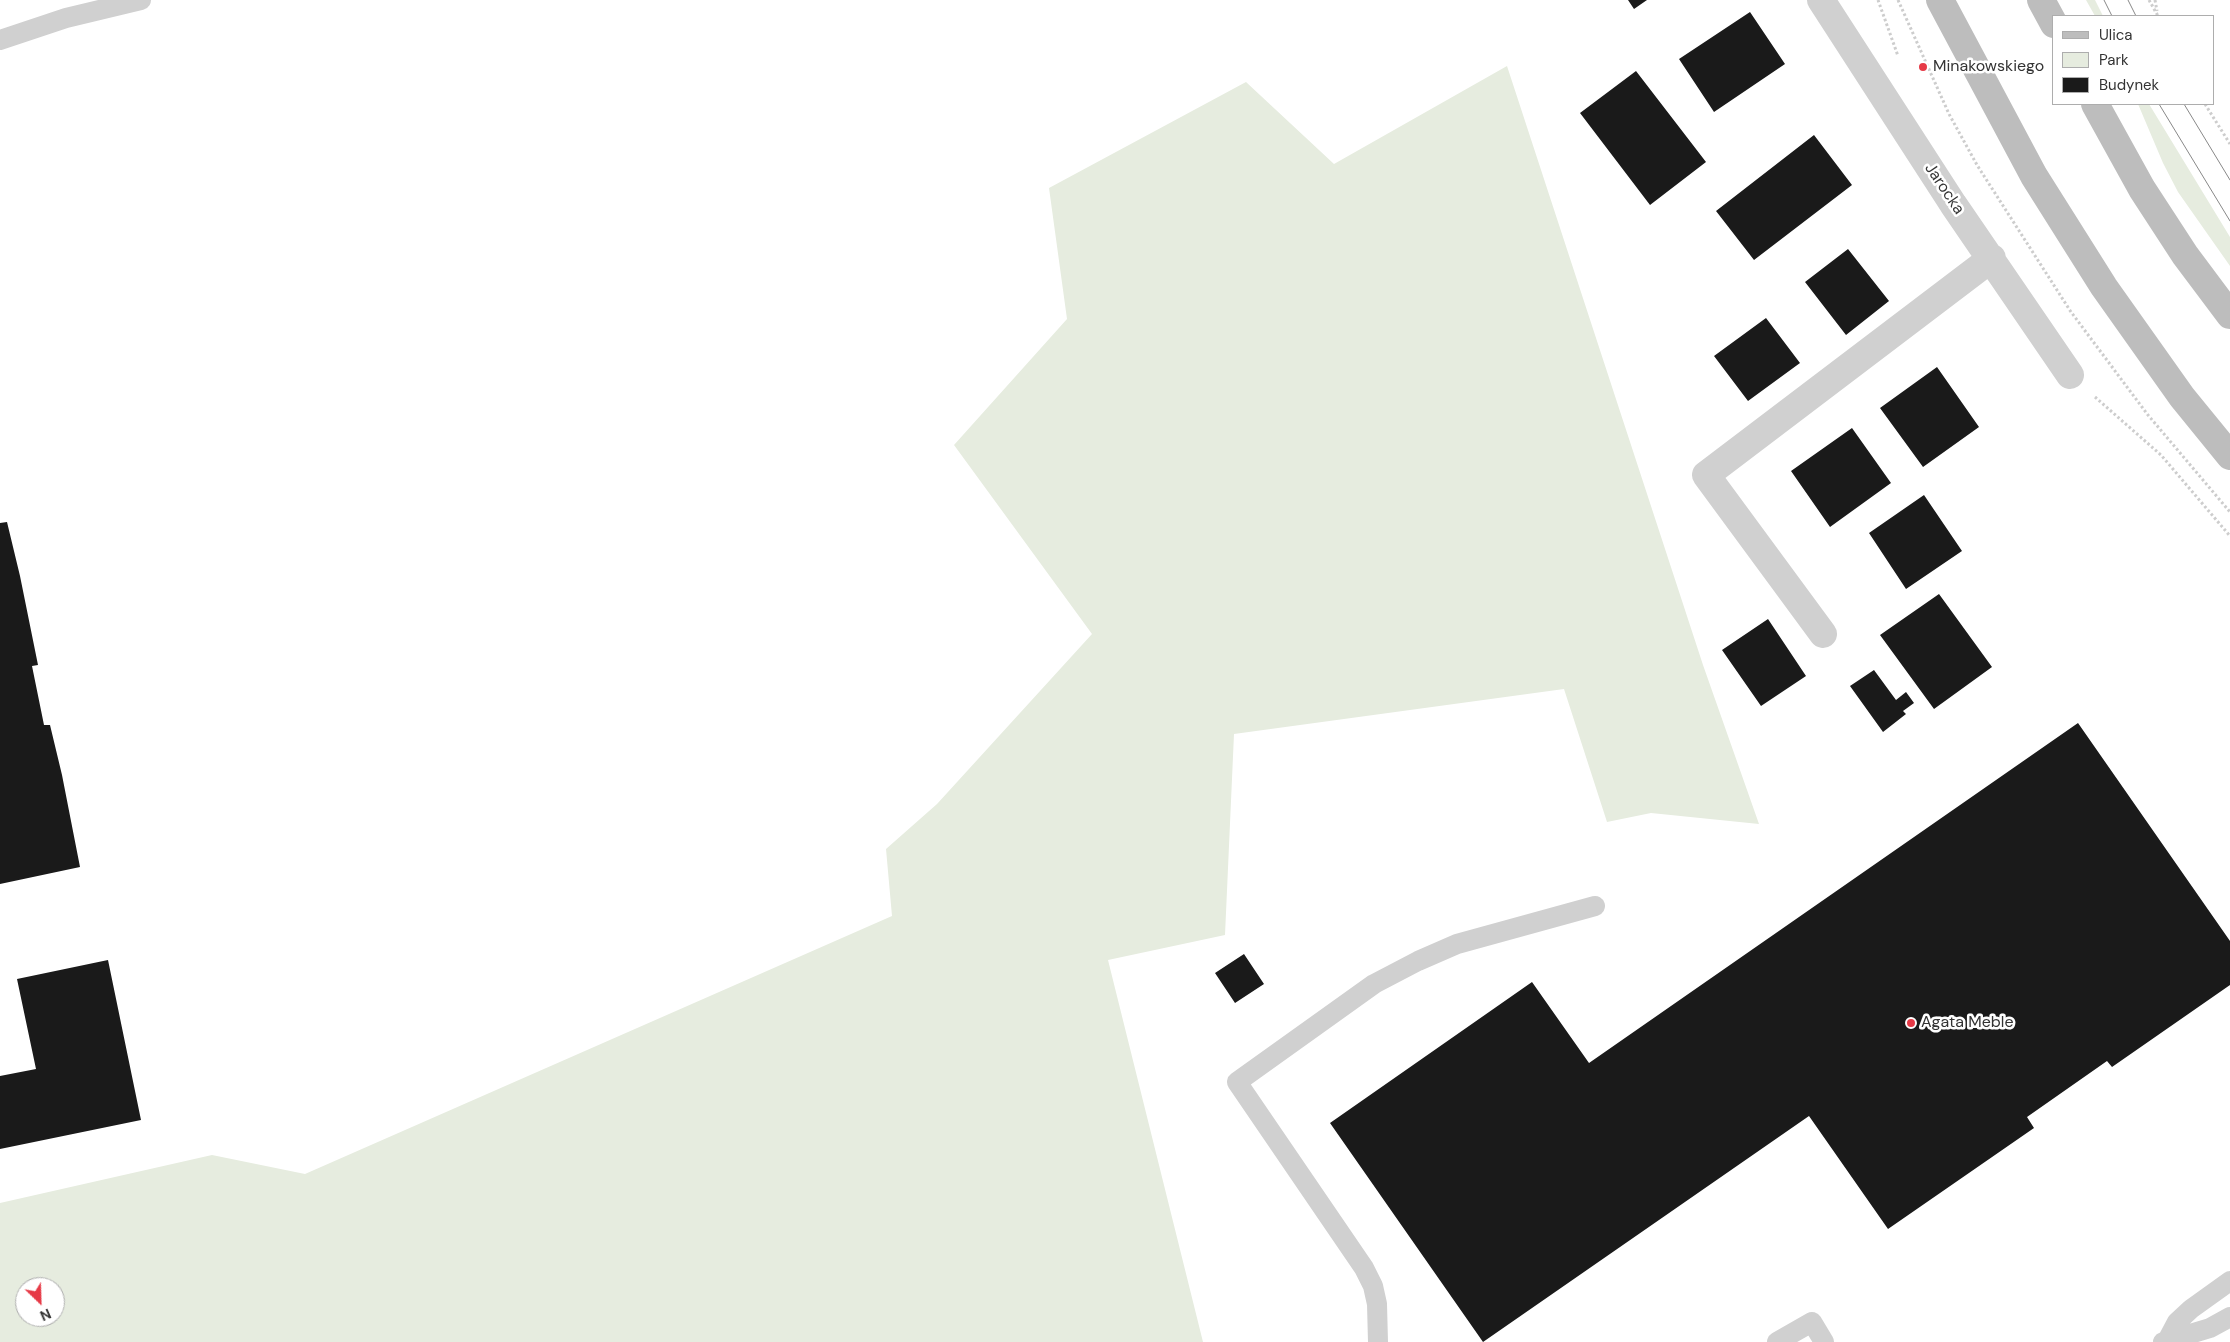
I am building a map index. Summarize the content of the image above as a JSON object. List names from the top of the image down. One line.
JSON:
{"streets":{"street":["Jarocka"]},"places":["Minakowskiego","Agata Meble"],"legend":["Ulica","Park","Budynek"],"north":"bottom right"}
